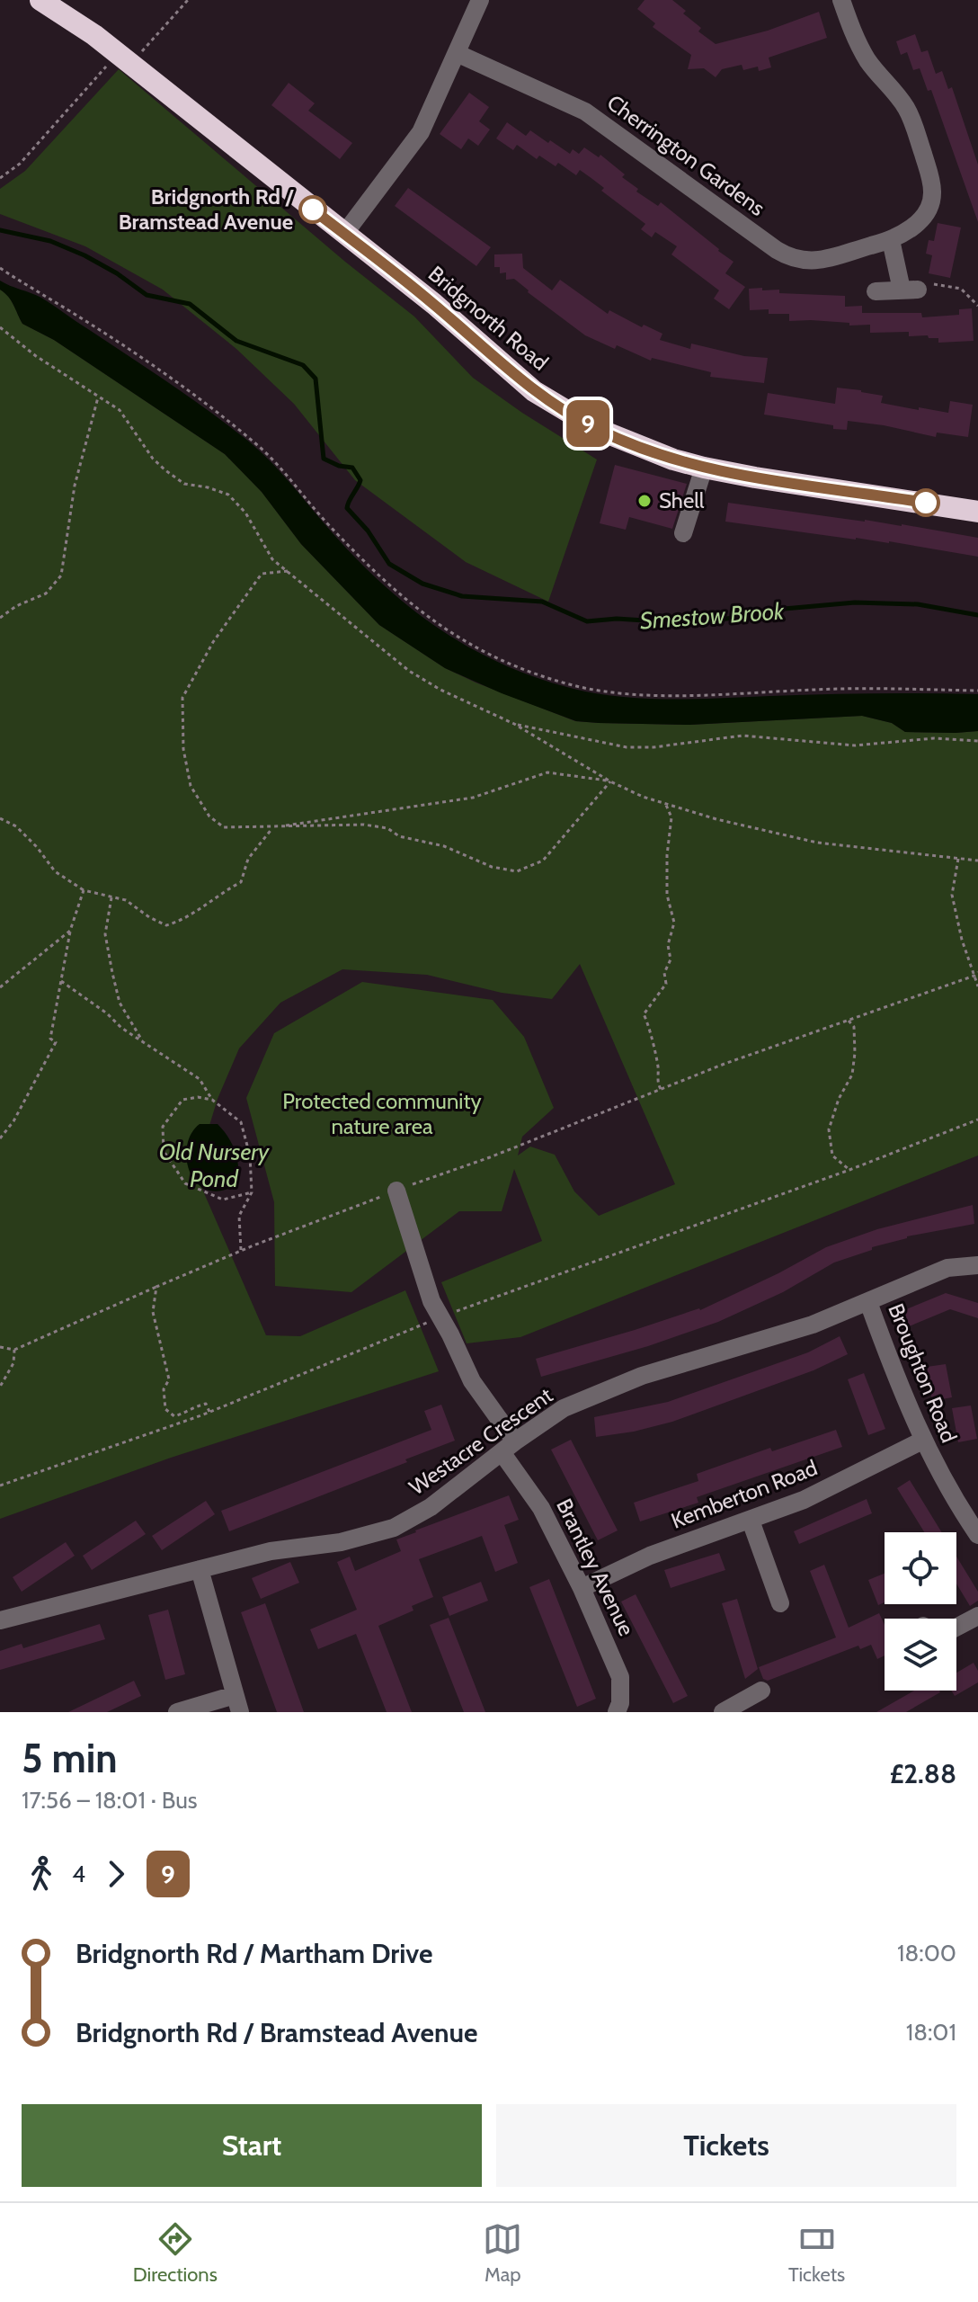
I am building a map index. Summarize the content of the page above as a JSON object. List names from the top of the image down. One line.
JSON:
{"streets":{"highway":["Bridgnorth Road"],"street":["Cherrington Gardens","Broughton Road","Westacre Crescent","Kemberton Road","Brantley Avenue"]},"crossings":[["Broughton Road","Westacre Crescent"],["Broughton Road","Kemberton Road"],["Westacre Crescent","Brantley Avenue"],["Kemberton Road","Brantley Avenue"]],"water":["Smestow Brook","Old Nursery Pond"],"parks":["Protected community nature area"],"places":["Bridgnorth Rd / Bramstead Avenue","Shell"],"lines":["bus line 9"],"page":{"on_map":"9","heading":["5 min","17:56 – 18:01 · Bus","£2.88"],"legs":["4","9"],"list":[{"name":"Bridgnorth Rd / Martham Drive","value":"18:00"},{"name":"Bridgnorth Rd / Bramstead Avenue","value":"18:01"}],"buttons":["Start","Tickets"],"tabs":["Directions","Map","Tickets"]}}
